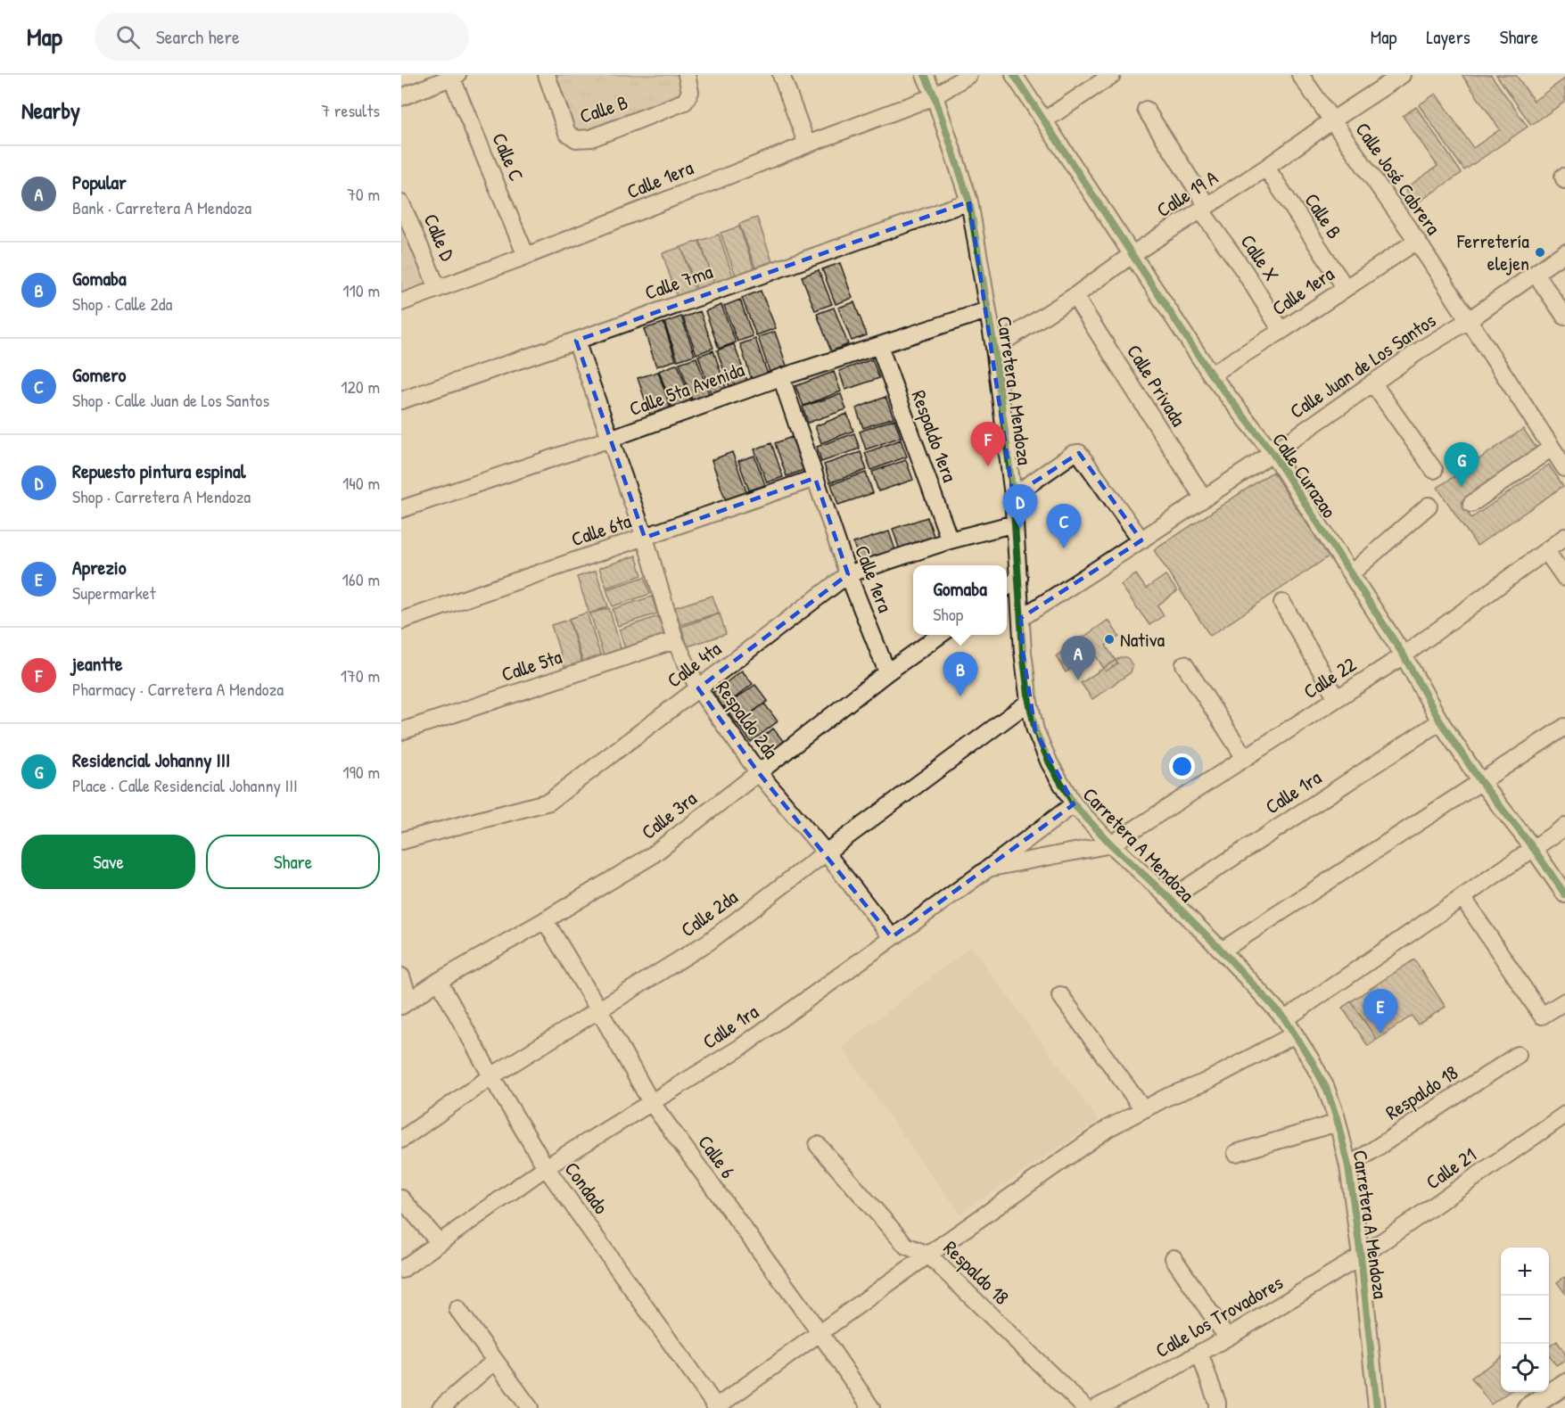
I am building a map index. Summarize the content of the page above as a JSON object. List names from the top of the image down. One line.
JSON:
{"streets":{"street":["Calle B","Calle C","Calle José Cabrera","Calle 1era","Calle 19 A","Calle D","Calle X","Calle 7ma","Calle Juan de Los Santos","Calle Privada","Calle 5ta Avenida","Carretera A Mendoza","Respaldo 1era","Calle Curazao","Calle 6ta","Calle 4ta","Calle 5ta","Calle 22","Respaldo 2da","Calle 1ra","Calle 3ra","Calle 2da","Respaldo 18","Calle 6","Calle 21","Condado","Calle los Trovadores"]},"crossings":[["Calle B","Calle 1era"],["Calle B","Calle 19 A"],["Calle C","Calle 1era"],["Calle José Cabrera","Calle 1era"],["Calle José Cabrera","Calle 19 A"],["Calle José Cabrera","Calle Juan de Los Santos"],["Calle 1era","Calle D"],["Calle 1era","Calle X"],["Calle 1era","Calle 5ta Avenida"],["Calle 1era","Carretera A Mendoza"],["Calle 1era","Calle Curazao"],["Calle 1era","Calle 6ta"],["Calle 1era","Calle 4ta"],["Calle 1era","Calle 3ra"],["Calle 19 A","Calle X"],["Calle 19 A","Calle Privada"],["Calle 19 A","Carretera A Mendoza"],["Calle 19 A","Calle Curazao"],["Calle 7ma","Carretera A Mendoza"],["Calle 7ma","Respaldo 2da"],["Calle Juan de Los Santos","Calle Privada"],["Calle Juan de Los Santos","Carretera A Mendoza"],["Calle Juan de Los Santos","Calle Curazao"],["Calle 5ta Avenida","Carretera A Mendoza"],["Calle 5ta Avenida","Respaldo 1era"],["Calle 5ta Avenida","Respaldo 2da"],["Carretera A Mendoza","Calle 4ta"],["Carretera A Mendoza","Calle 22"],["Carretera A Mendoza","Calle 1ra"],["Carretera A Mendoza","Calle 2da"],["Carretera A Mendoza","Respaldo 18"],["Carretera A Mendoza","Calle 21"],["Carretera A Mendoza","Calle los Trovadores"],["Respaldo 1era","Calle 4ta"],["Calle Curazao","Calle 22"],["Calle Curazao","Calle 1ra"],["Calle 6ta","Respaldo 2da"],["Calle 4ta","Respaldo 2da"],["Calle 5ta","Respaldo 2da"],["Respaldo 2da","Calle 1ra"],["Respaldo 2da","Calle 3ra"],["Respaldo 2da","Calle 2da"],["Calle 1ra","Calle 6"],["Calle 1ra","Condado"],["Calle 3ra","Calle 6"],["Calle 3ra","Condado"],["Calle 2da","Calle 6"],["Calle 2da","Condado"],["Calle 21","Calle los Trovadores"]],"places":["Ferretería elejen","Nativa"],"page":{"header":"Map","search":"Search here","nav":["Map","Layers","Share"],"heading":["Nearby","7 results"],"list":[{"mark":"A","name":"Popular","note":"Bank · Carretera A Mendoza","value":"70 m"},{"mark":"B","name":"Gomaba","note":"Shop · Calle 2da","value":"110 m"},{"mark":"C","name":"Gomero","note":"Shop · Calle Juan de Los Santos","value":"120 m"},{"mark":"D","name":"Repuesto pintura espinal","note":"Shop · Carretera A Mendoza","value":"140 m"},{"mark":"E","name":"Aprezio","note":"Supermarket","value":"160 m"},{"mark":"F","name":"jeantte","note":"Pharmacy · Carretera A Mendoza","value":"170 m"},{"mark":"G","name":"Residencial Johanny III","note":"Place · Calle Residencial Johanny III","value":"190 m"}],"pins":["F","G","D","C","A","B","E"],"popup":["Gomaba","Shop"],"buttons":["Save","Share"],"map_buttons":["+","−"]}}
